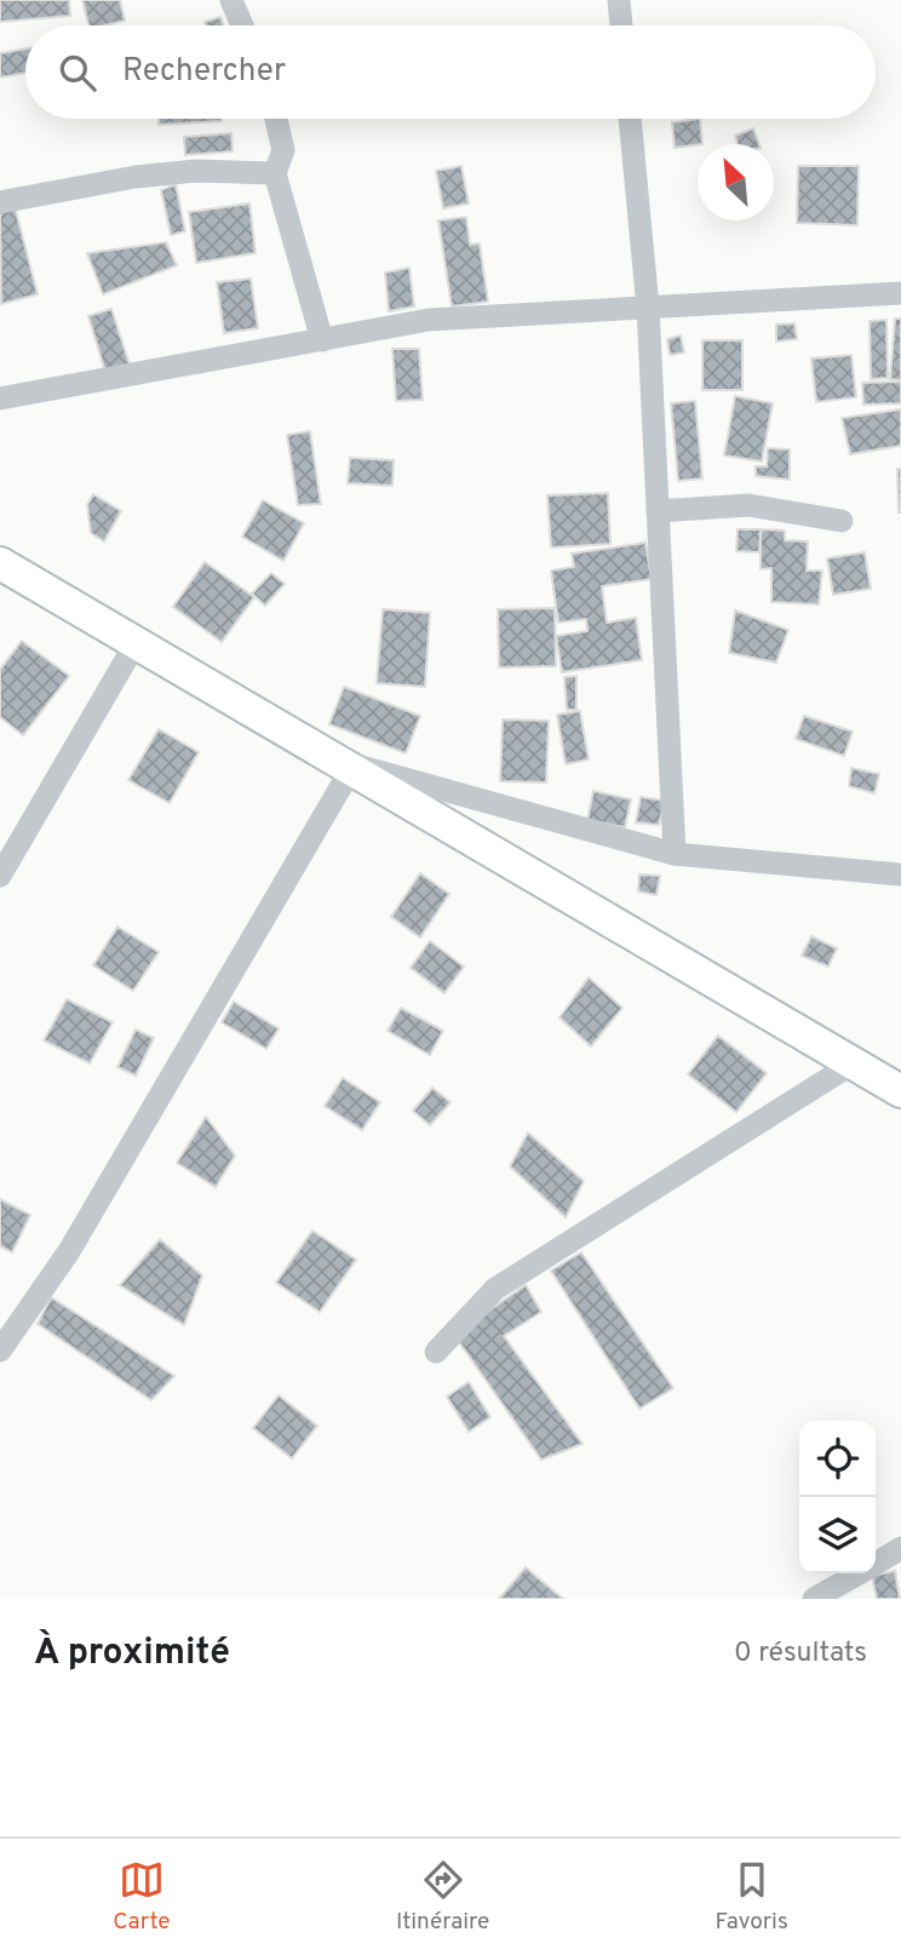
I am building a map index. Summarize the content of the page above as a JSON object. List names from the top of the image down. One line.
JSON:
{"north":"top left","page":{"search":"Rechercher","heading":["À proximité","0 résultats"],"nav":["Carte","Itinéraire","Favoris"]}}
